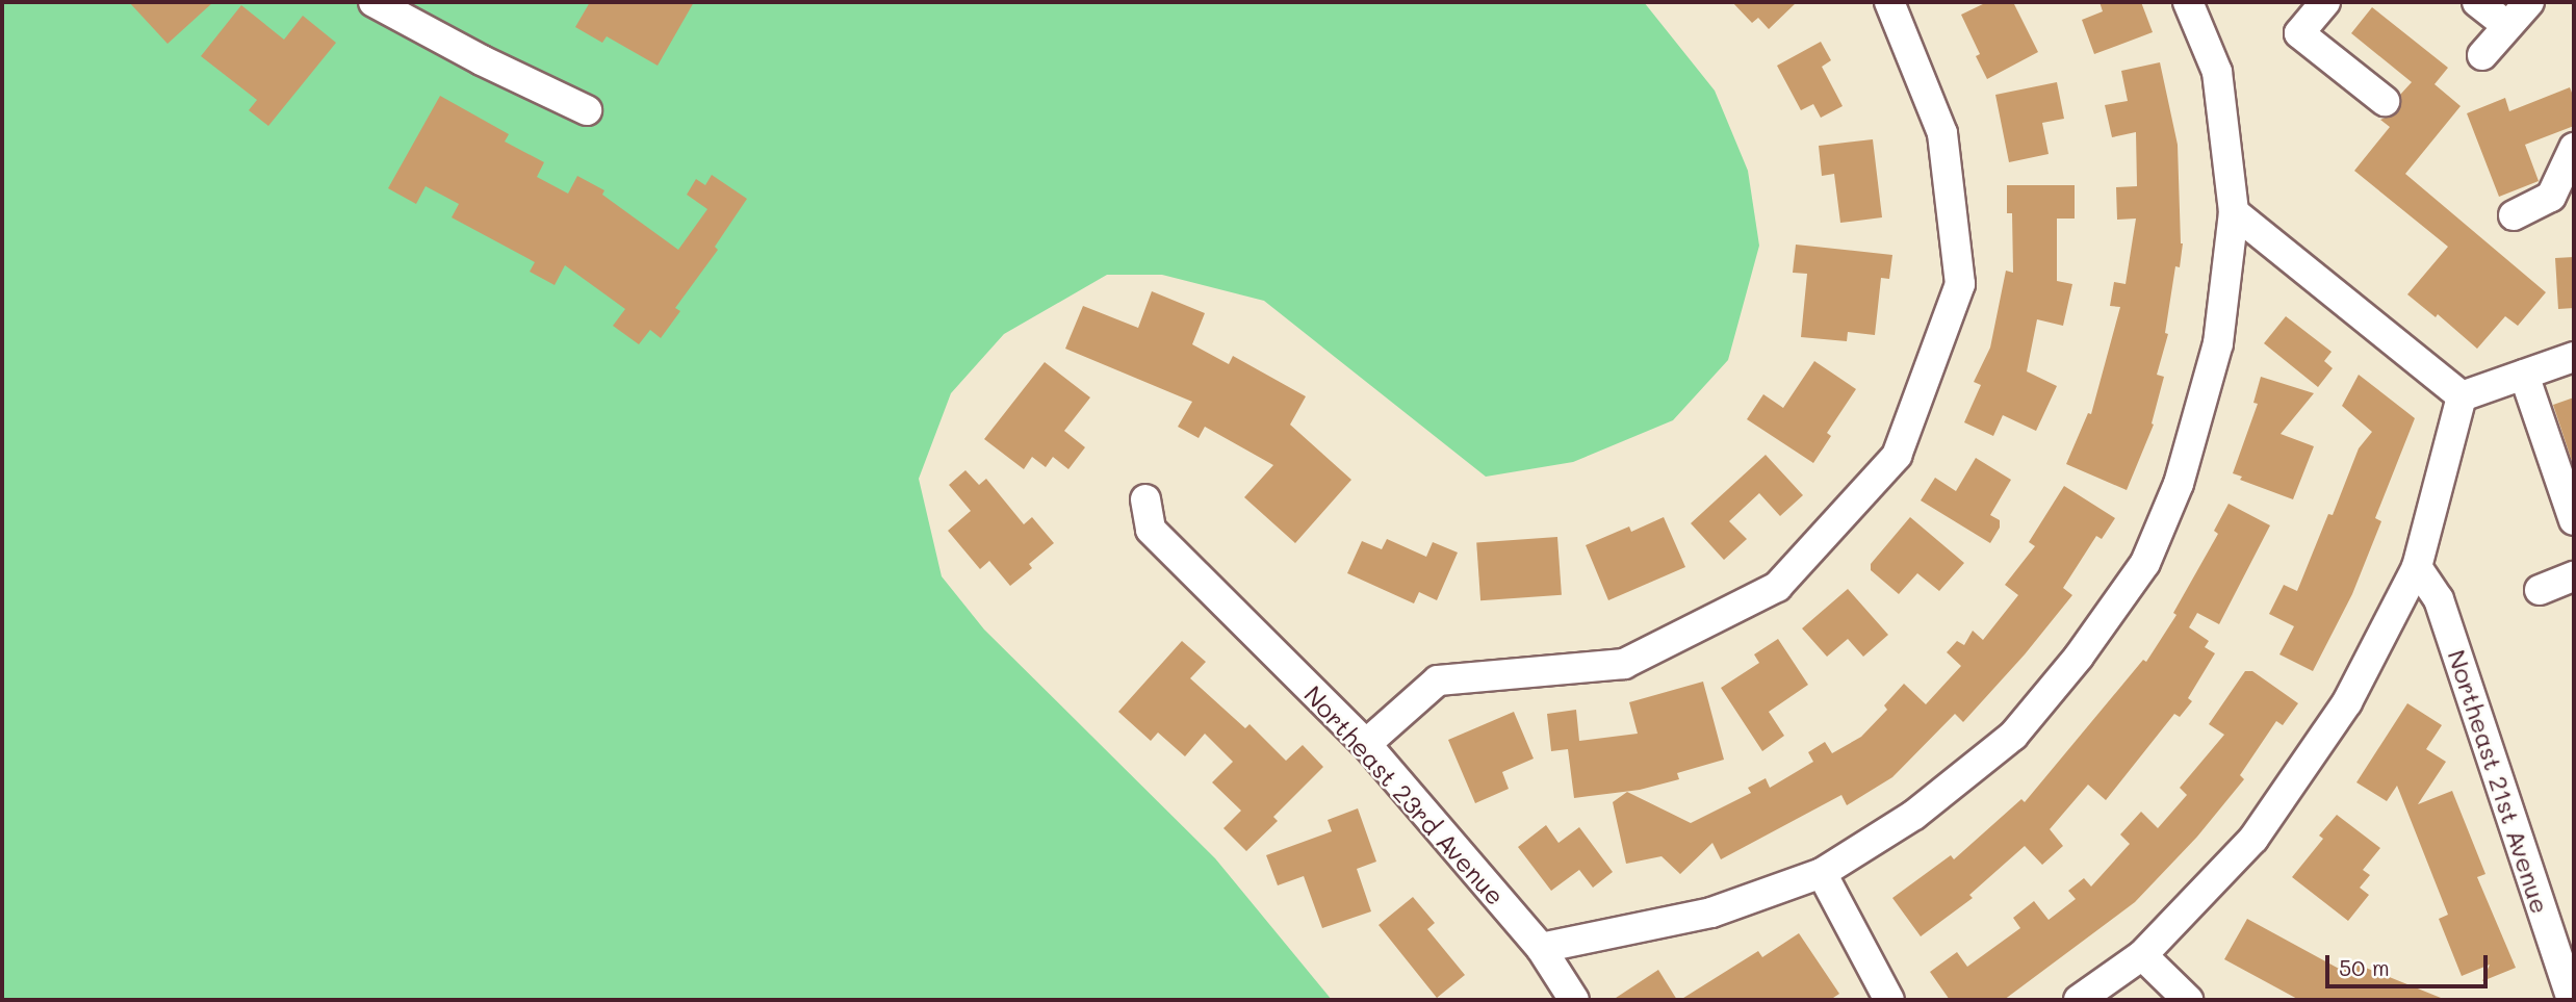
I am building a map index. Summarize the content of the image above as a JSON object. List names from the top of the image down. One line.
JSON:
{"streets":{"street":["Northeast 21st Avenue","Northeast 23rd Avenue"]},"scale_bar":"50 m"}
